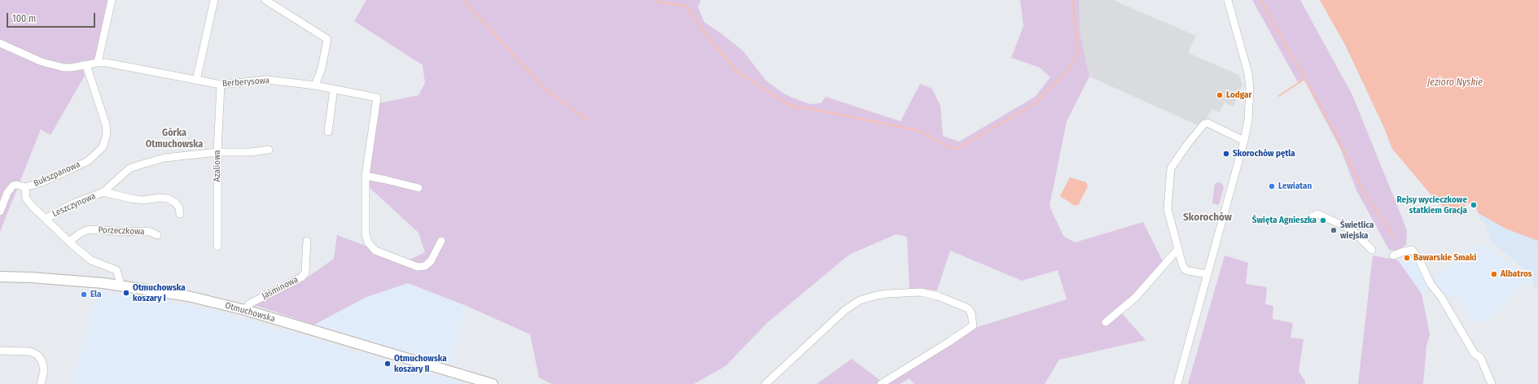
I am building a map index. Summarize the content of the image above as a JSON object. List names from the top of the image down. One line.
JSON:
{"streets":{"main road":["Otmuchowska"],"street":["Berberysowa","Azaliowa","Bukszpanowa","Leszczynowa","Porzeczkowa","Jaśminowa"]},"crossings":[["Berberysowa","Azaliowa"],["Berberysowa","Bukszpanowa"],["Azaliowa","Leszczynowa"],["Bukszpanowa","Leszczynowa"],["Bukszpanowa","Porzeczkowa"],["Bukszpanowa","Otmuchowska"],["Jaśminowa","Otmuchowska"]],"districts":["Górka Otmuchowska","Skorochów"],"water":["Jezioro Nyskie"],"places":["Lodgar","Skorochów pętla","Lewiatan","Rejsy wycieczkowe statkiem Gracja","Święta Agnieszka","Świetlica wiejska","Bawarskie Smaki","Albatros","Otmuchowska koszary I","Ela","Otmuchowska koszary II"],"scale_bar":"100 m"}
